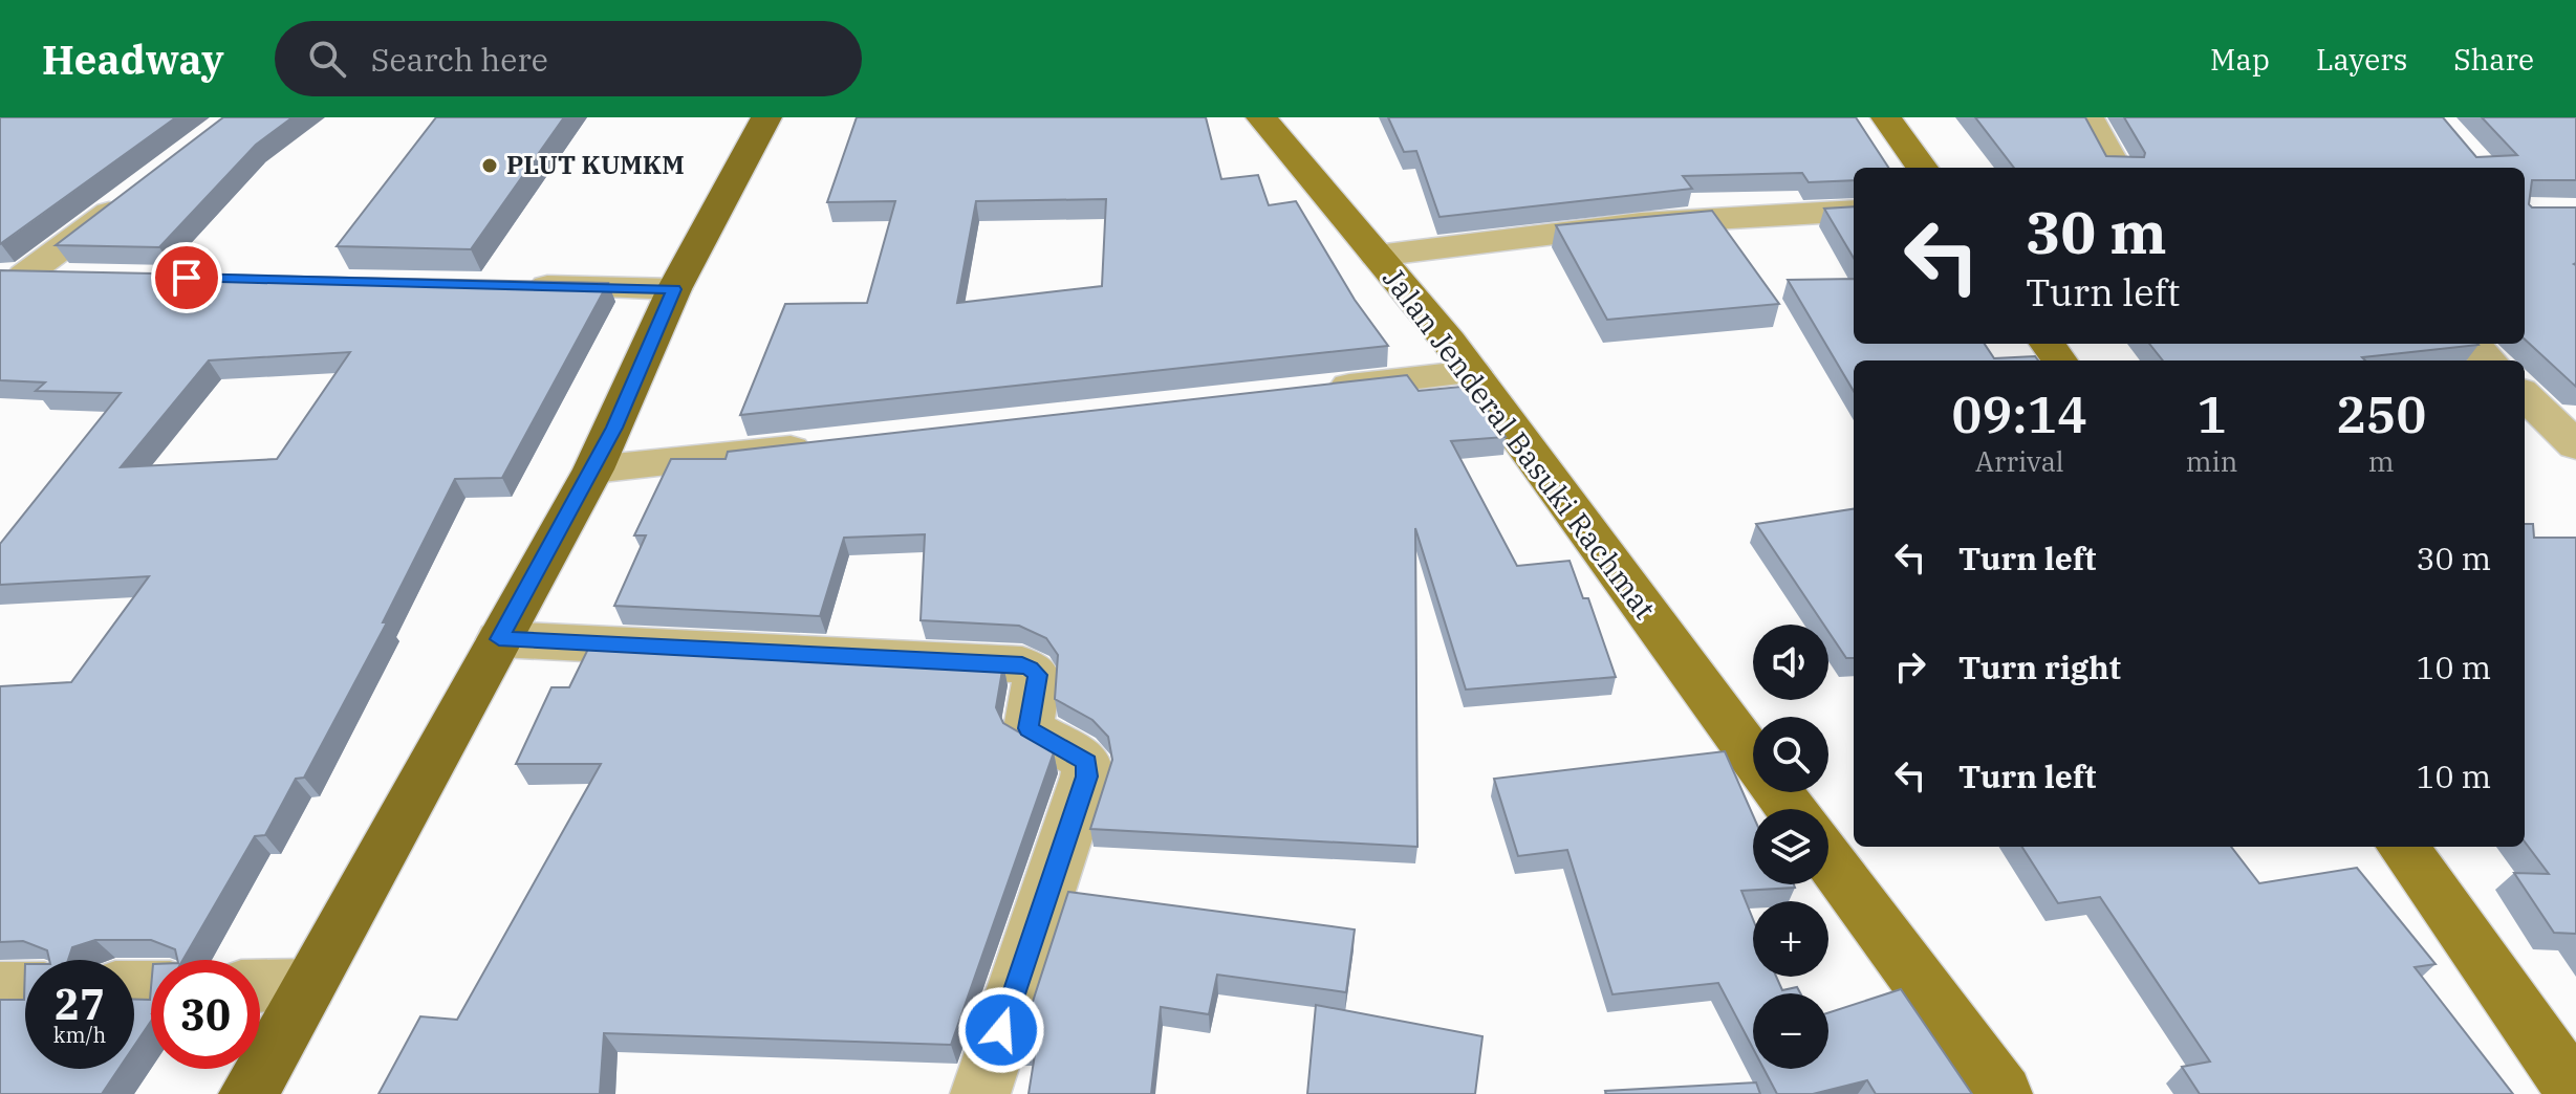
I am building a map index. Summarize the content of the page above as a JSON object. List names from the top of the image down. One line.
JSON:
{"streets":{"main road":["Jalan Jenderal Basuki Rachmat"]},"places":["PLUT KUMKM"],"page":{"header":"Headway","search":"Search here","nav":["Map","Layers","Share"],"turn":["30 m","Turn left"],"eta":["09:14","Arrival","1","min","250","m"],"list":[{"name":"Turn left","value":"30 m"},{"name":"Turn right","value":"10 m"},{"name":"Turn left","value":"10 m"}],"map_buttons":["+","−"],"speed":"27 km/h","limit":"30"}}
